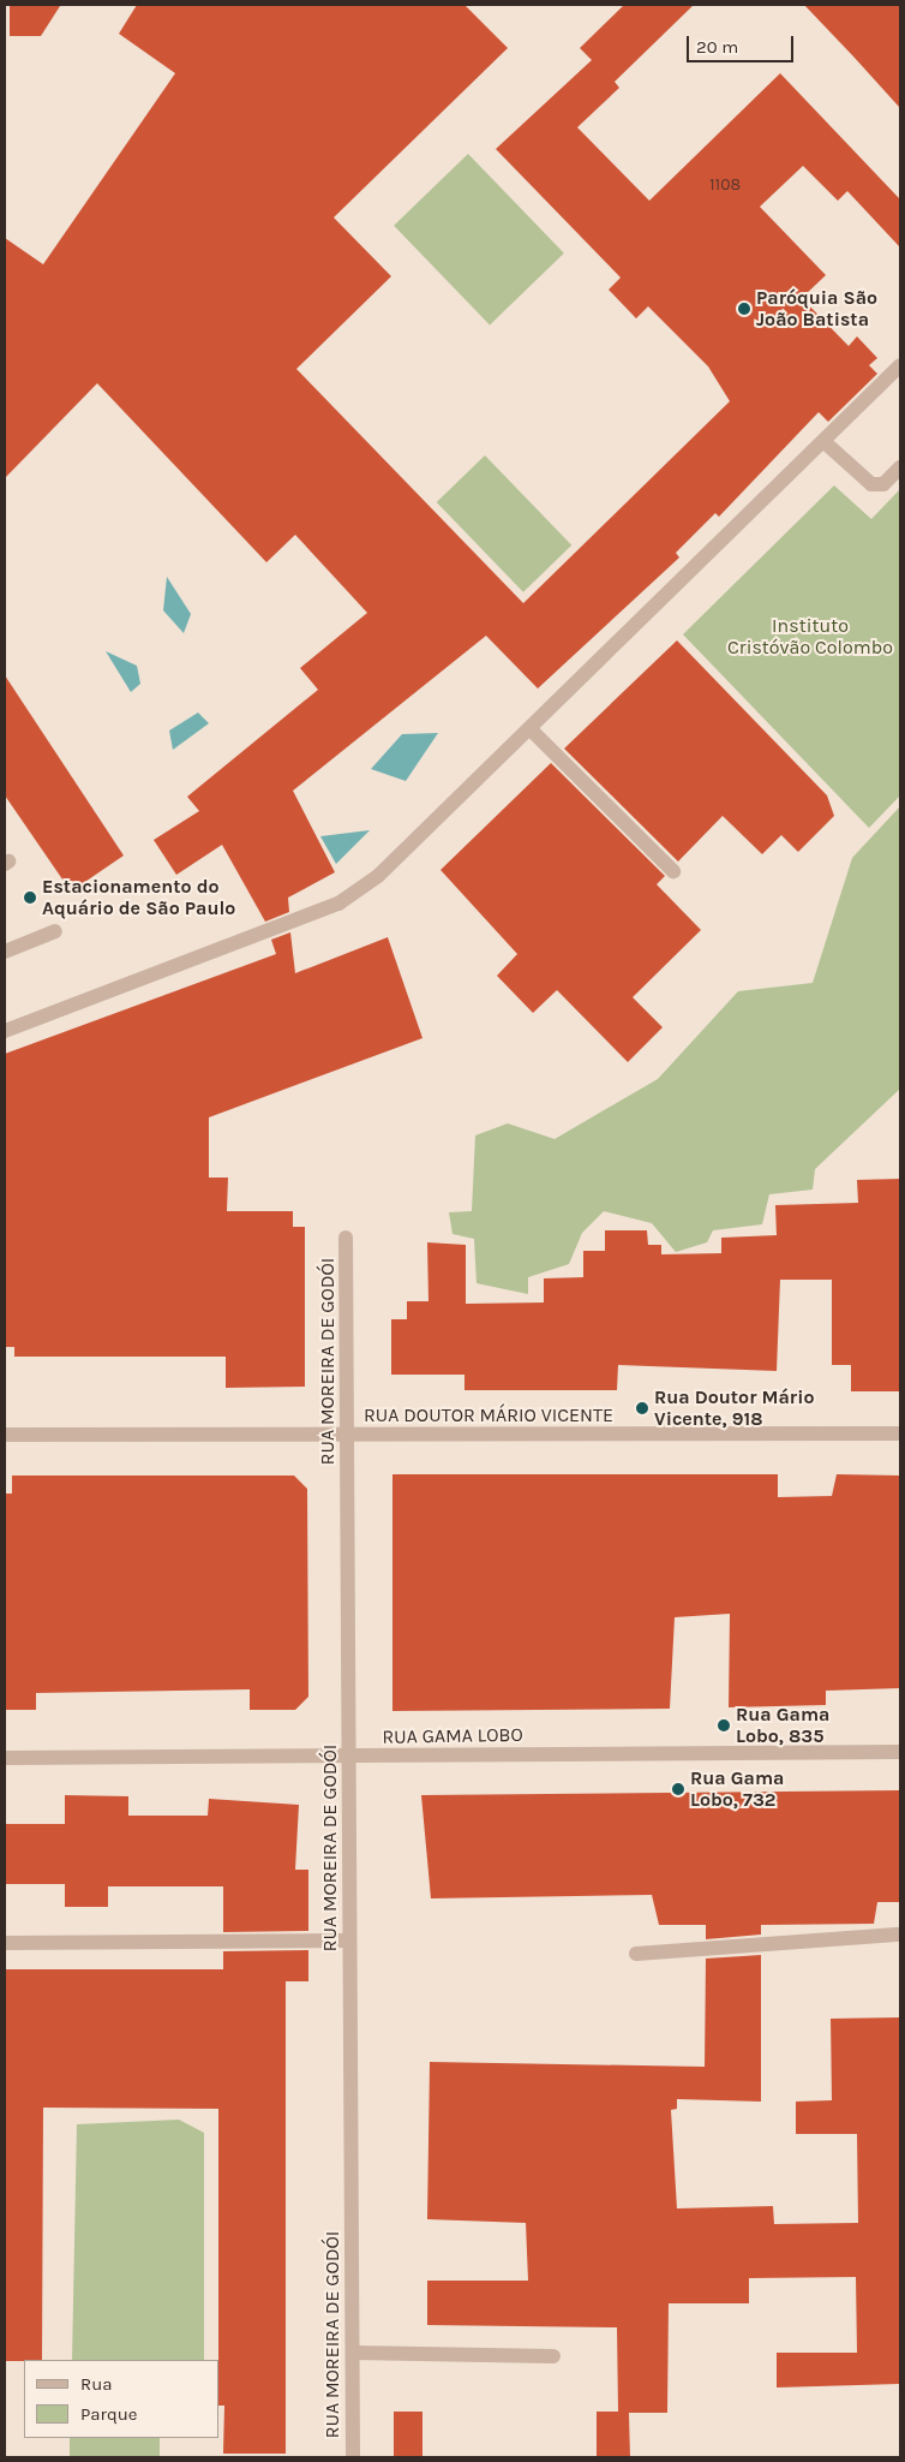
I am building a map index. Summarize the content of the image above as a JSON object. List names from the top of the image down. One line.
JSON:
{"streets":{"street":["RUA MOREIRA DE GODÓI","RUA DOUTOR MÁRIO VICENTE","RUA GAMA LOBO"]},"crossings":[["RUA MOREIRA DE GODÓI","RUA DOUTOR MÁRIO VICENTE"],["RUA MOREIRA DE GODÓI","RUA GAMA LOBO"]],"parks":["Instituto Cristóvão Colombo"],"places":["Paróquia São João Batista","Estacionamento do Aquário de São Paulo","Rua Doutor Mário Vicente, 918","Rua Gama Lobo, 835","Rua Gama Lobo, 732"],"house_numbers":["1108"],"legend":["Rua","Parque"],"scale_bar":"20 m"}
